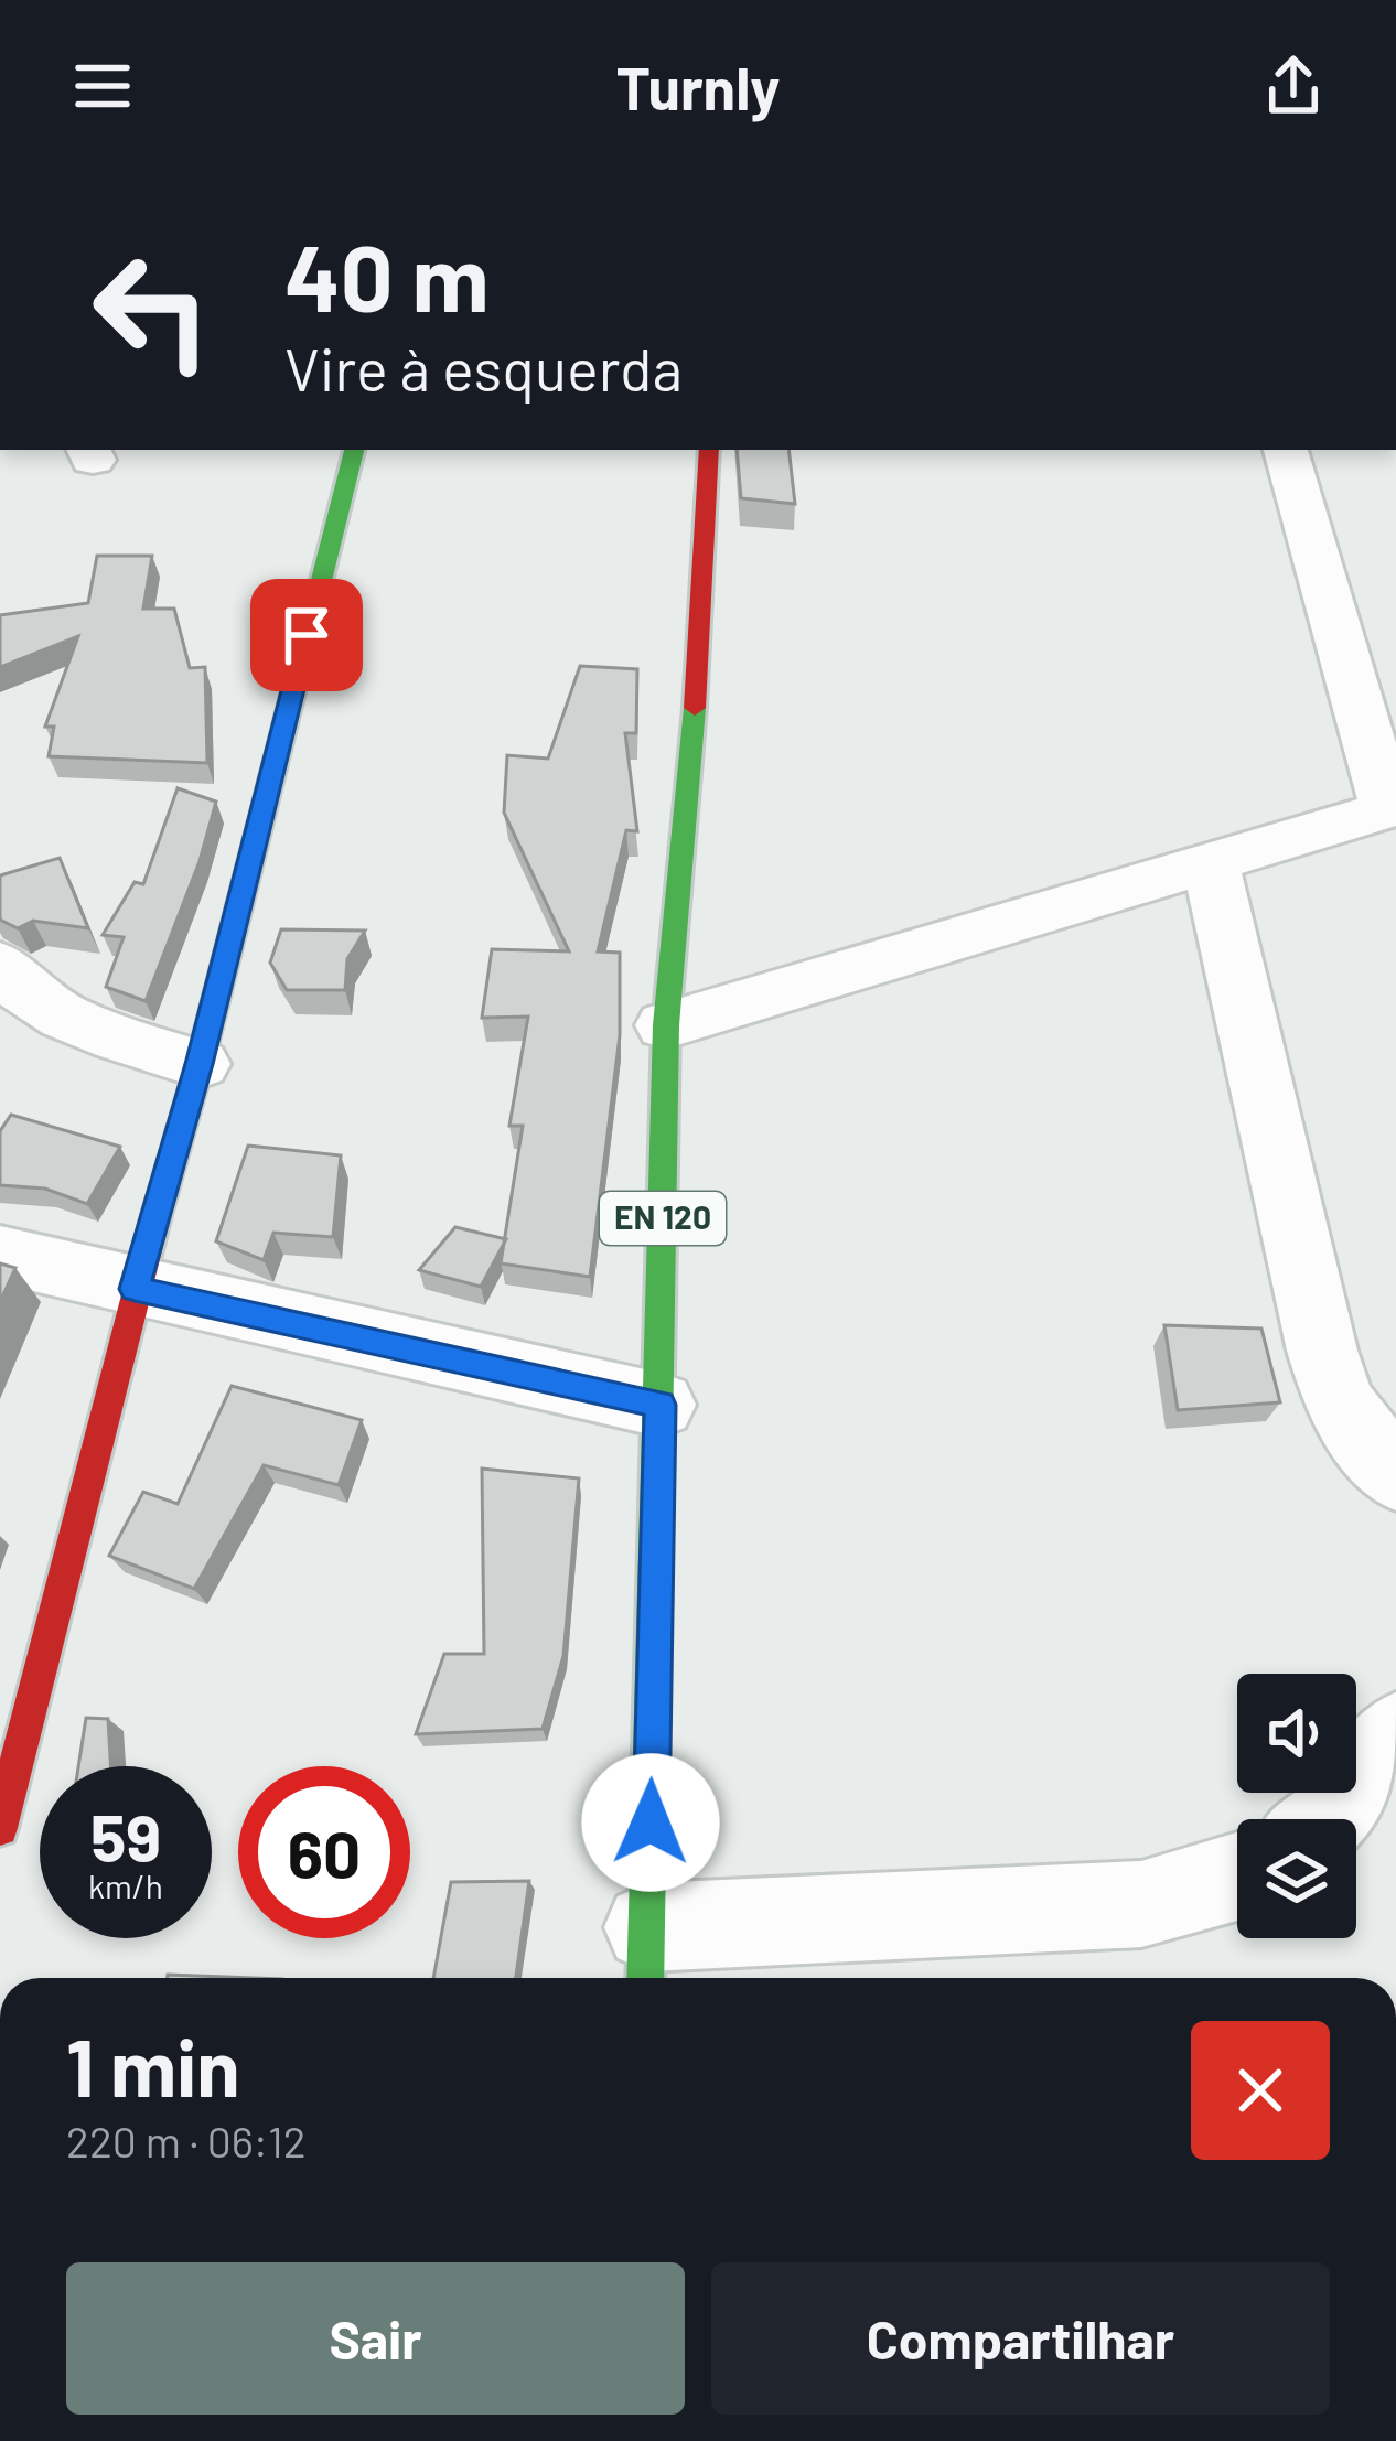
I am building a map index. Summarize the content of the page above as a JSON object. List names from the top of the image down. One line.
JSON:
{"streets":{"main road":["EN 120"]},"page":{"header":"Turnly","turn":["40 m","Vire à esquerda"],"speed":"59 km/h","limit":"60","heading":["1 min","220 m · 06:12"],"buttons":["Sair","Compartilhar"]}}
